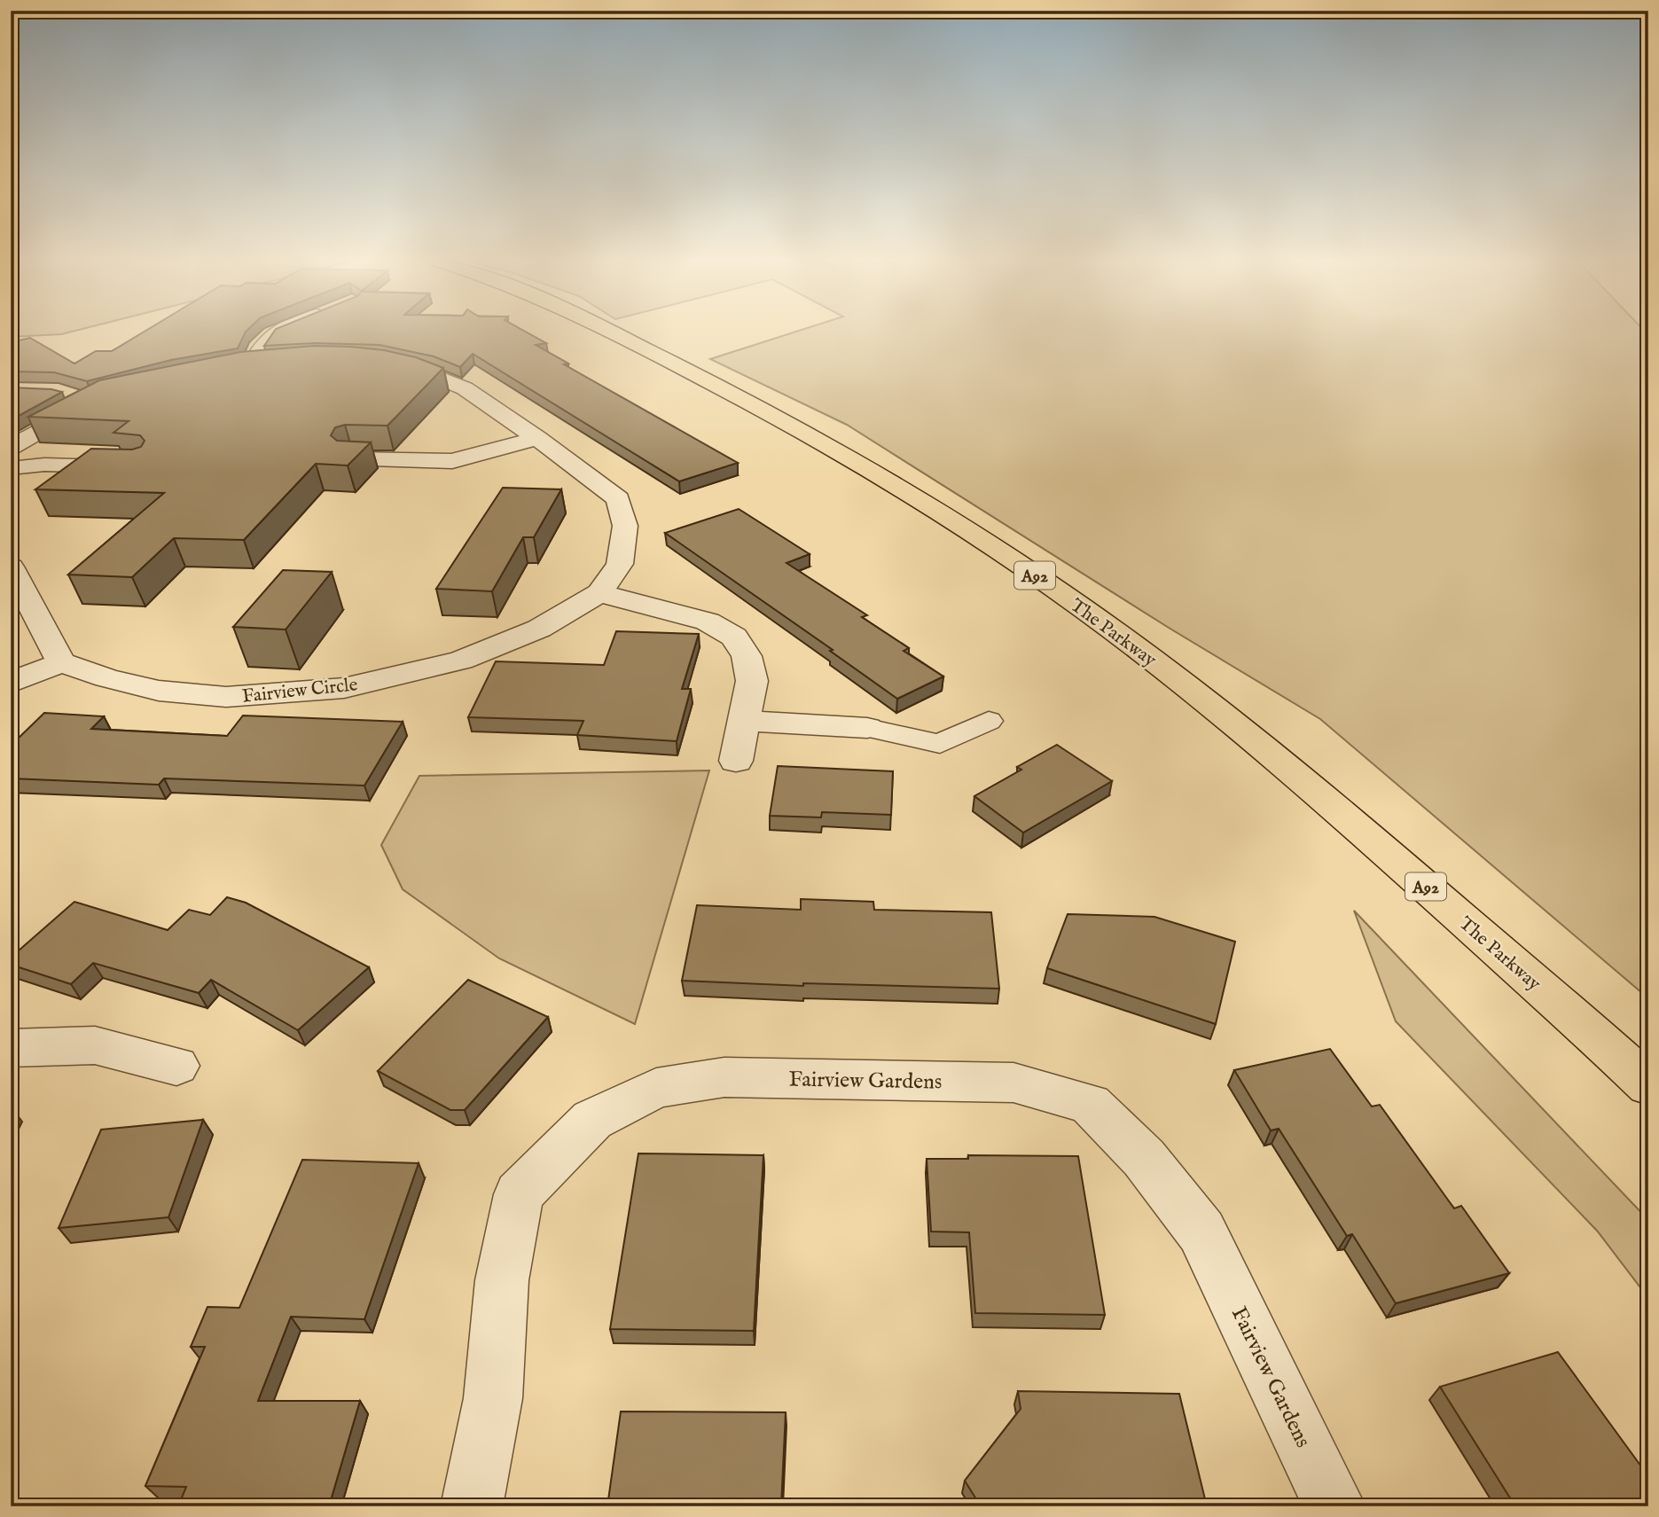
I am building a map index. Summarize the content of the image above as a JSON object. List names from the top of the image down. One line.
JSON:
{"streets":{"main road":["A92","The Parkway"],"street":["Fairview Circle","Fairview Gardens"]}}
